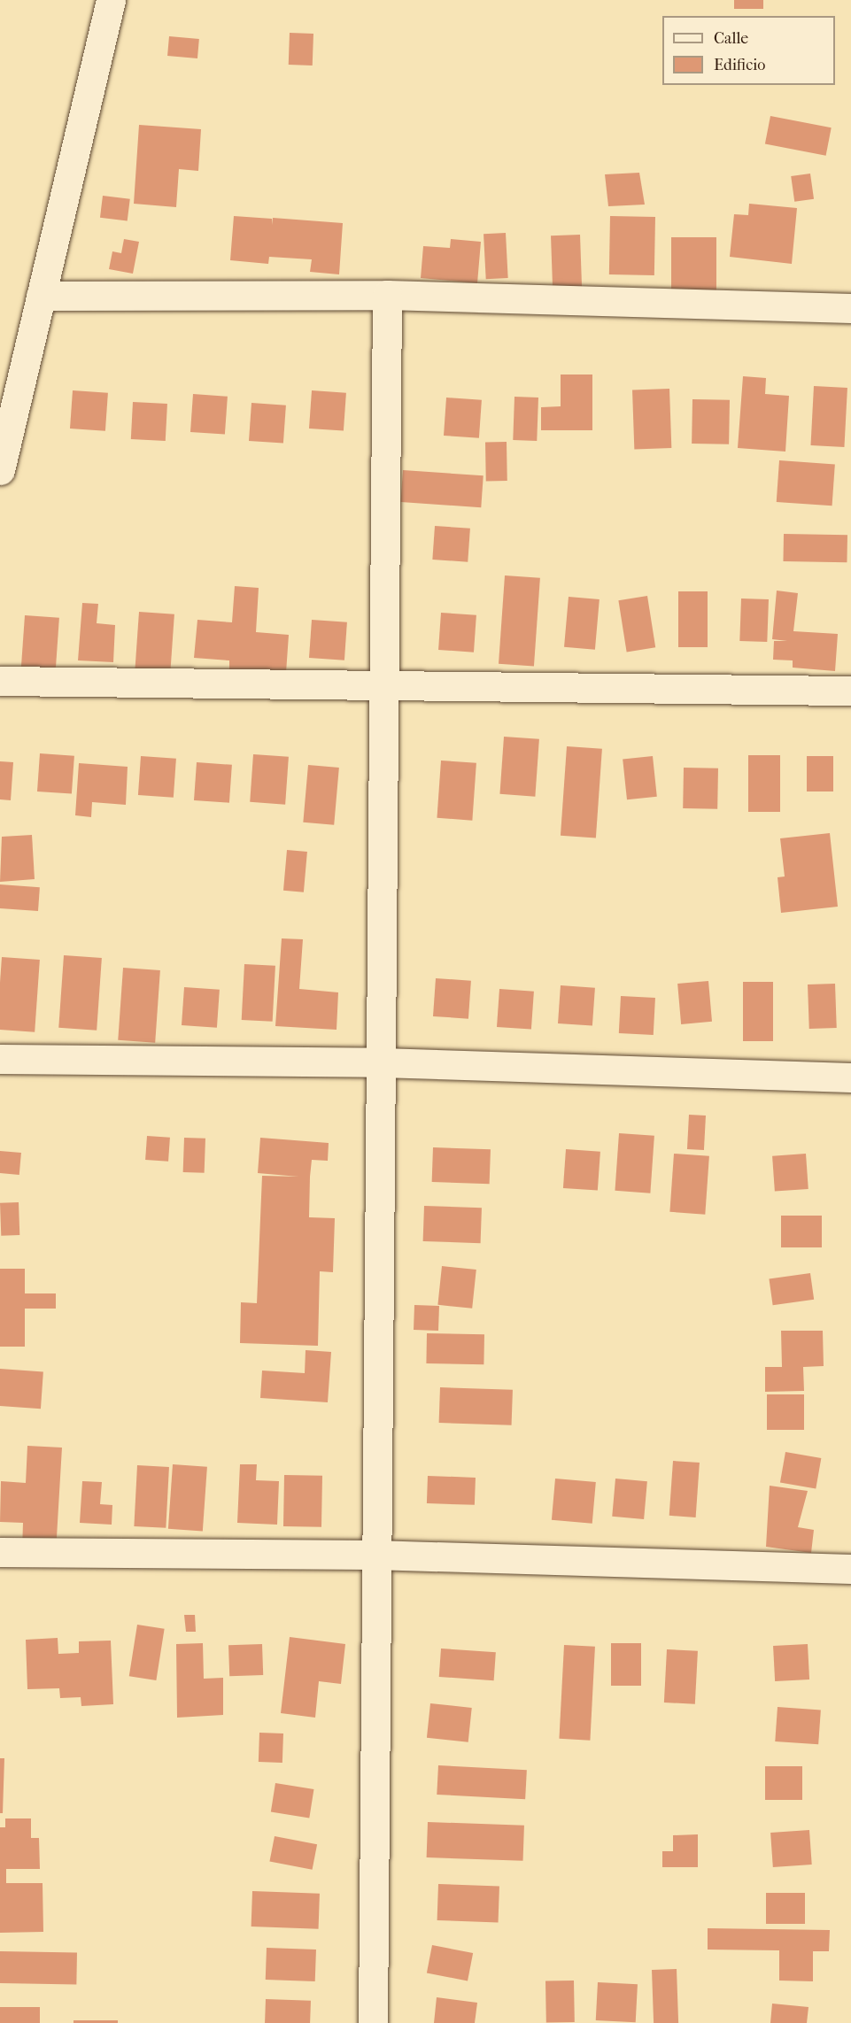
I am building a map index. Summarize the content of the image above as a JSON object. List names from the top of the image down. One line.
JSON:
{"legend":["Calle","Edificio"]}
